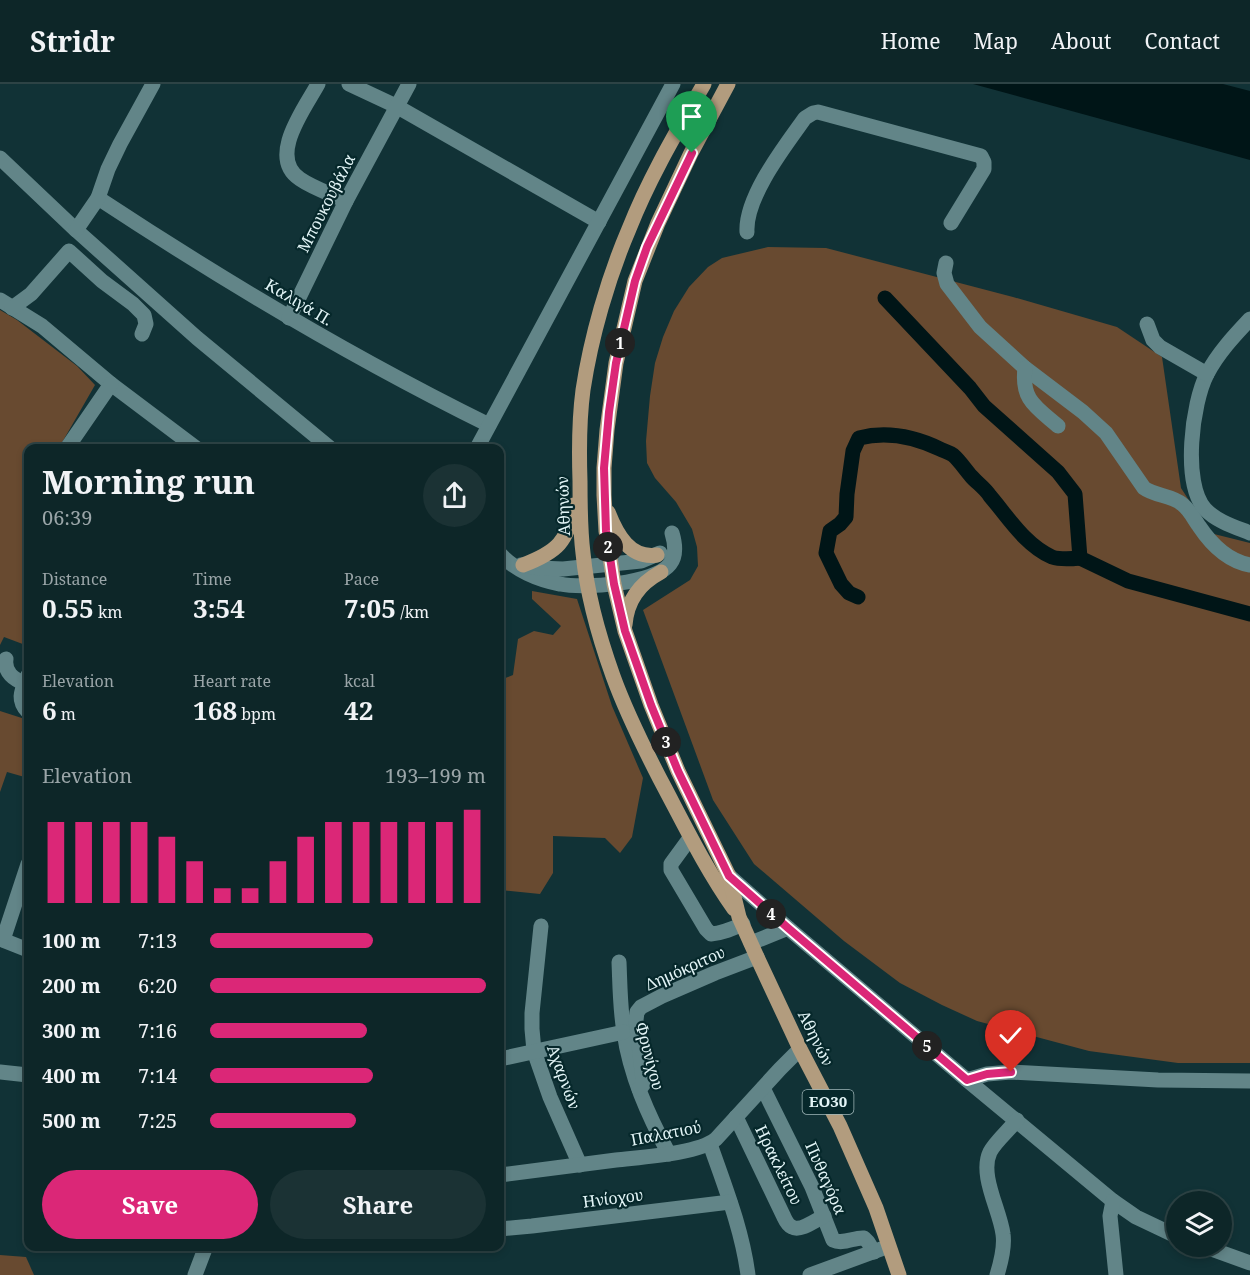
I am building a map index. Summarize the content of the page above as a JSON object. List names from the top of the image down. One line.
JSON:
{"streets":{"main road":["Αθηνών","ΕΟ30"],"street":["Μπουκουβάλα","Καλιγά Π.","Δημόκριτου","Φρυνίχου","Αχαρνών","Παλατιού","Ηρακλείτου","Πυθαγόρα","Ηνίοχου"]},"crossings":[["Μπουκουβάλα","Καλιγά Π."],["Αθηνών","Δημόκριτου"],["Αθηνών","Παλατιού"],["Δημόκριτου","Φρυνίχου"],["Φρυνίχου","Παλατιού"],["Αχαρνών","Παλατιού"],["Παλατιού","Ηρακλείτου"],["Παλατιού","Πυθαγόρα"],["Ηρακλείτου","Πυθαγόρα"]],"page":{"header":"Stridr","nav":["Home","Map","About","Contact"],"pins":["1","2","3","4","5"],"heading":["Morning run","06:39"],"stats":[["Distance","0.55 km"],["Time","3:54"],["Pace","7:05 /km"],["Elevation","6 m"],["Heart rate","168 bpm"],["kcal","42"]],"chart":["Elevation","193–199 m"],"list":[{"name":"100 m","note":"7:13"},{"name":"200 m","note":"6:20"},{"name":"300 m","note":"7:16"},{"name":"400 m","note":"7:14"},{"name":"500 m","note":"7:25"}],"buttons":["Save","Share"]}}
